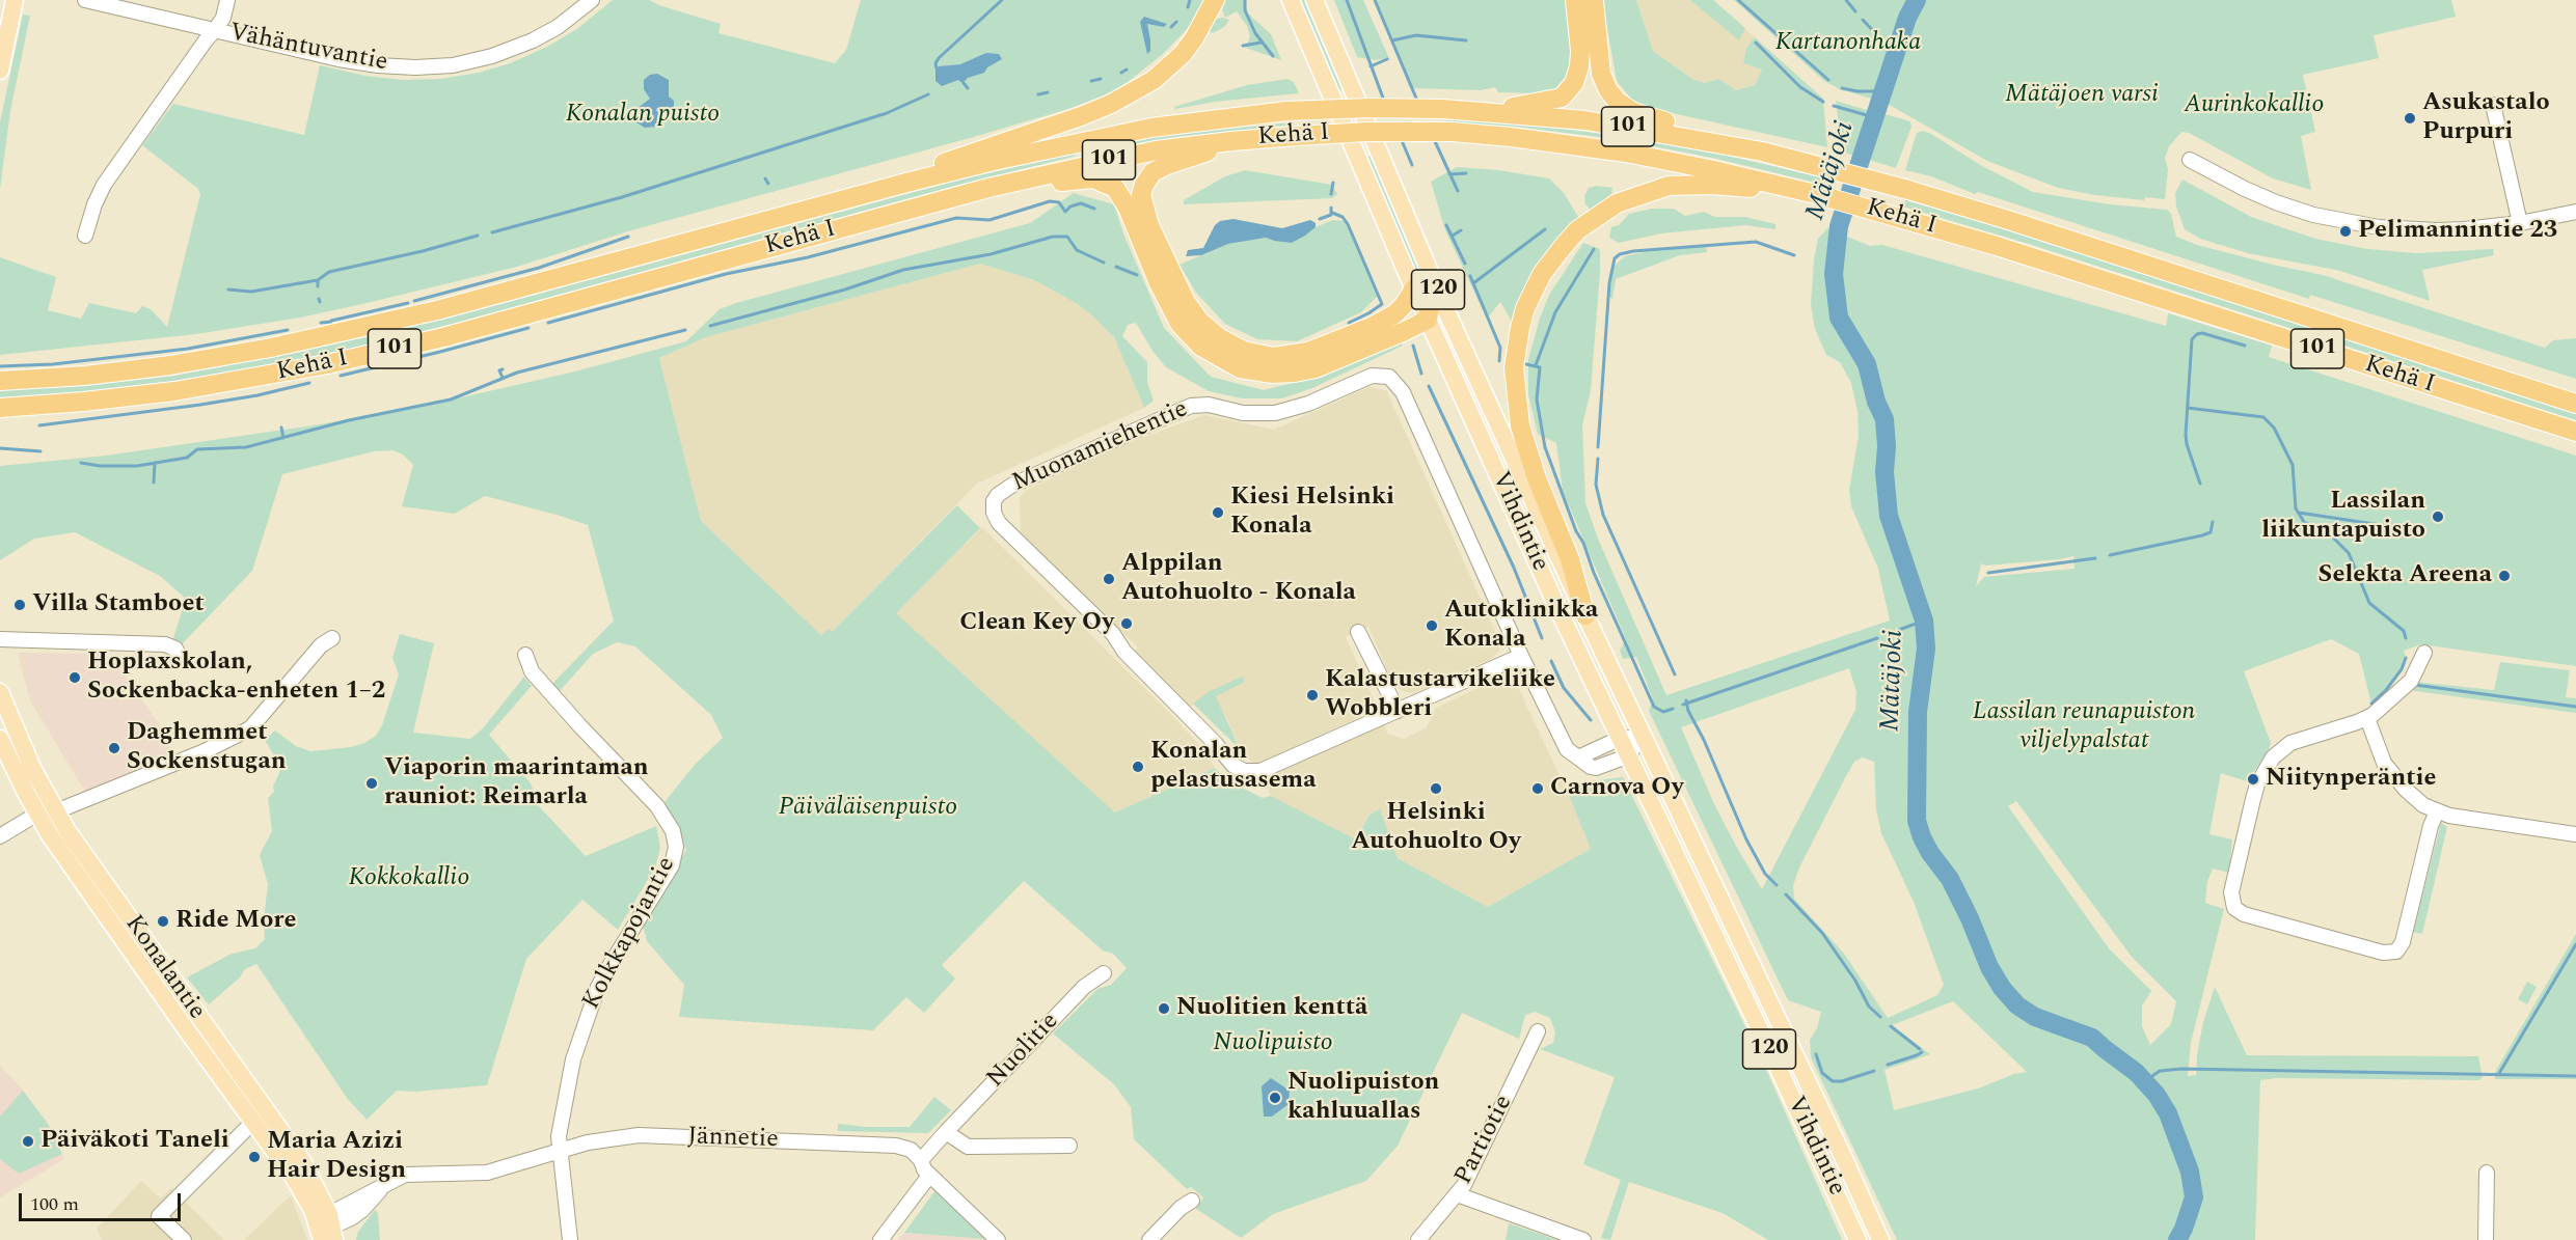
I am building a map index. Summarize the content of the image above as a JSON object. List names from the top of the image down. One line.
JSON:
{"streets":{"highway":["101","Kehä I"],"main road":["120","Vihdintie","Konalantie"],"street":["Vähäntuvantie","Muonamiehentie","Kolkkapojantie","Nuolitie","Jännetie","Partiotie"]},"crossings":[["Kolkkapojantie","Jännetie"],["Konalantie","Jännetie"]],"water":["Mätäjoki"],"parks":["Kartanonhaka","Mätäjoen varsi","Aurinkokallio","Konalan puisto","Lassilan reunapuiston viljelypalstat","Päiväläisenpuisto","Kokkokallio","Nuolipuisto"],"places":["Asukastalo Purpuri","Pelimannintie 23","Kiesi Helsinki Konala","Lassilan liikuntapuisto","Selekta Areena","Alppilan Autohuolto - Konala","Villa Stamboet","Clean Key Oy","Autoklinikka Konala","Hoplaxskolan, Sockenbacka-enheten 1–2","Kalastustarvikeliike Wobbleri","Daghemmet Sockenstugan","Konalan pelastusasema","Niitynperäntie","Viaporin maarintaman rauniot: Reimarla","Helsinki Autohuolto Oy","Carnova Oy","Ride More","Nuolitien kenttä","Nuolipuiston kahluuallas","Päiväkoti Taneli","Maria Azizi Hair Design"],"scale_bar":"100 m"}
